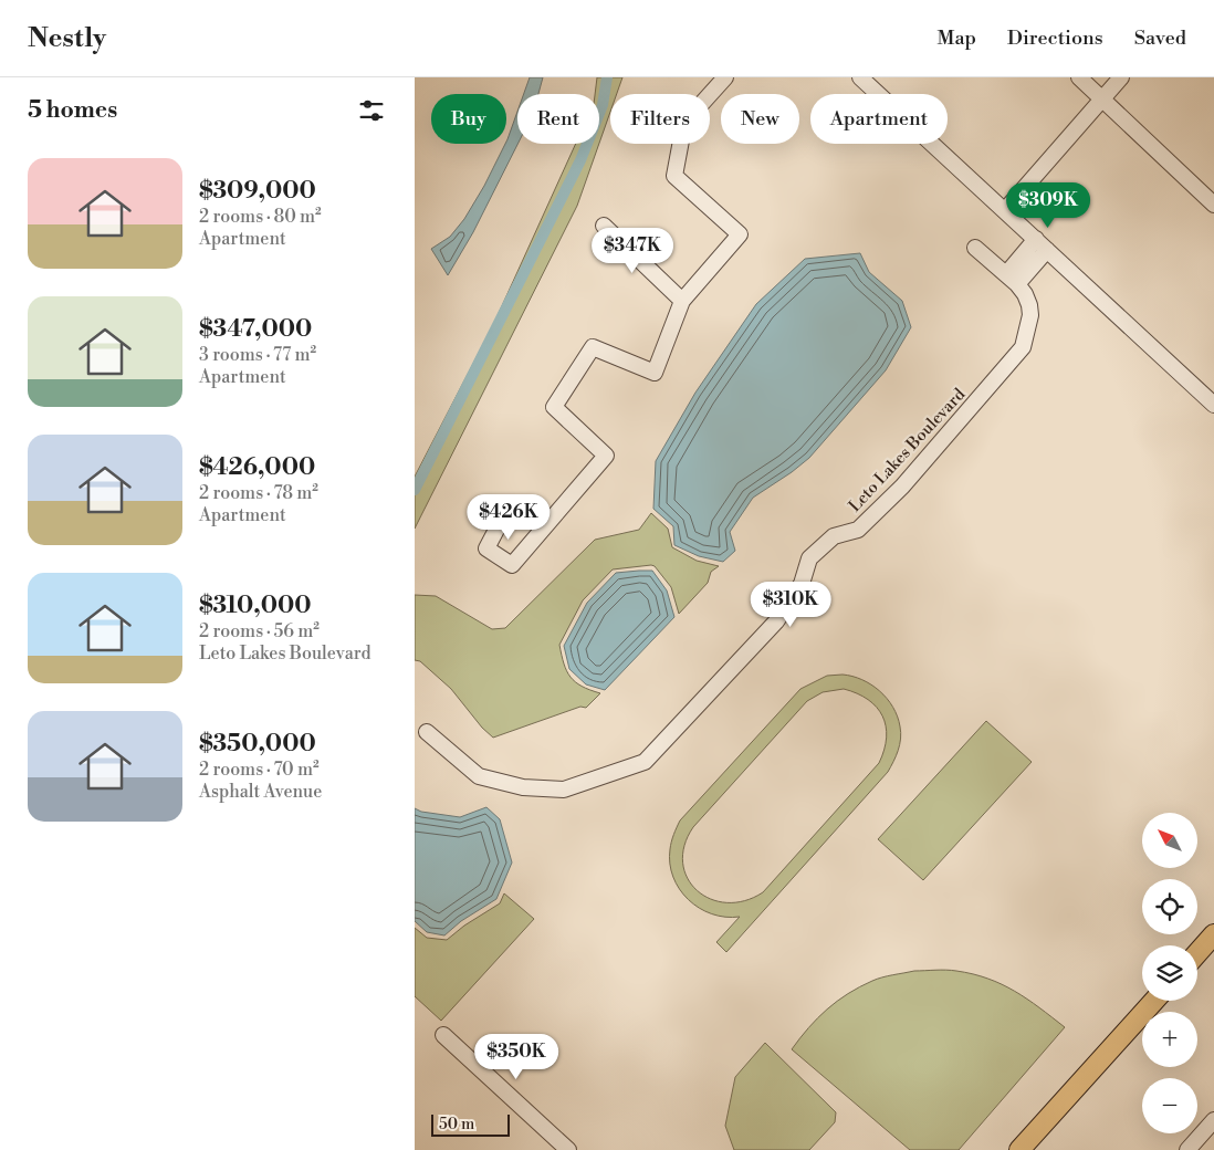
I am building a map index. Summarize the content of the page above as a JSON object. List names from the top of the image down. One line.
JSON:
{"streets":{"street":["Leto Lakes Boulevard"]},"scale_bar":"50 m","north":"top left","page":{"header":"Nestly","nav":["Map","Directions","Saved"],"heading":"5 homes","chip":["Buy","Rent","Filters","New","Apartment"],"list":[{"name":"$309,000","note":"2 rooms · 80 m² · Apartment"},{"name":"$347,000","note":"3 rooms · 77 m² · Apartment"},{"name":"$426,000","note":"2 rooms · 78 m² · Apartment"},{"name":"$310,000","note":"2 rooms · 56 m² · Leto Lakes Boulevard"},{"name":"$350,000","note":"2 rooms · 70 m² · Asphalt Avenue"}],"price":["$309K","$347K","$426K","$310K","$350K"],"map_buttons":["+","−"],"scale":"50 m"}}
